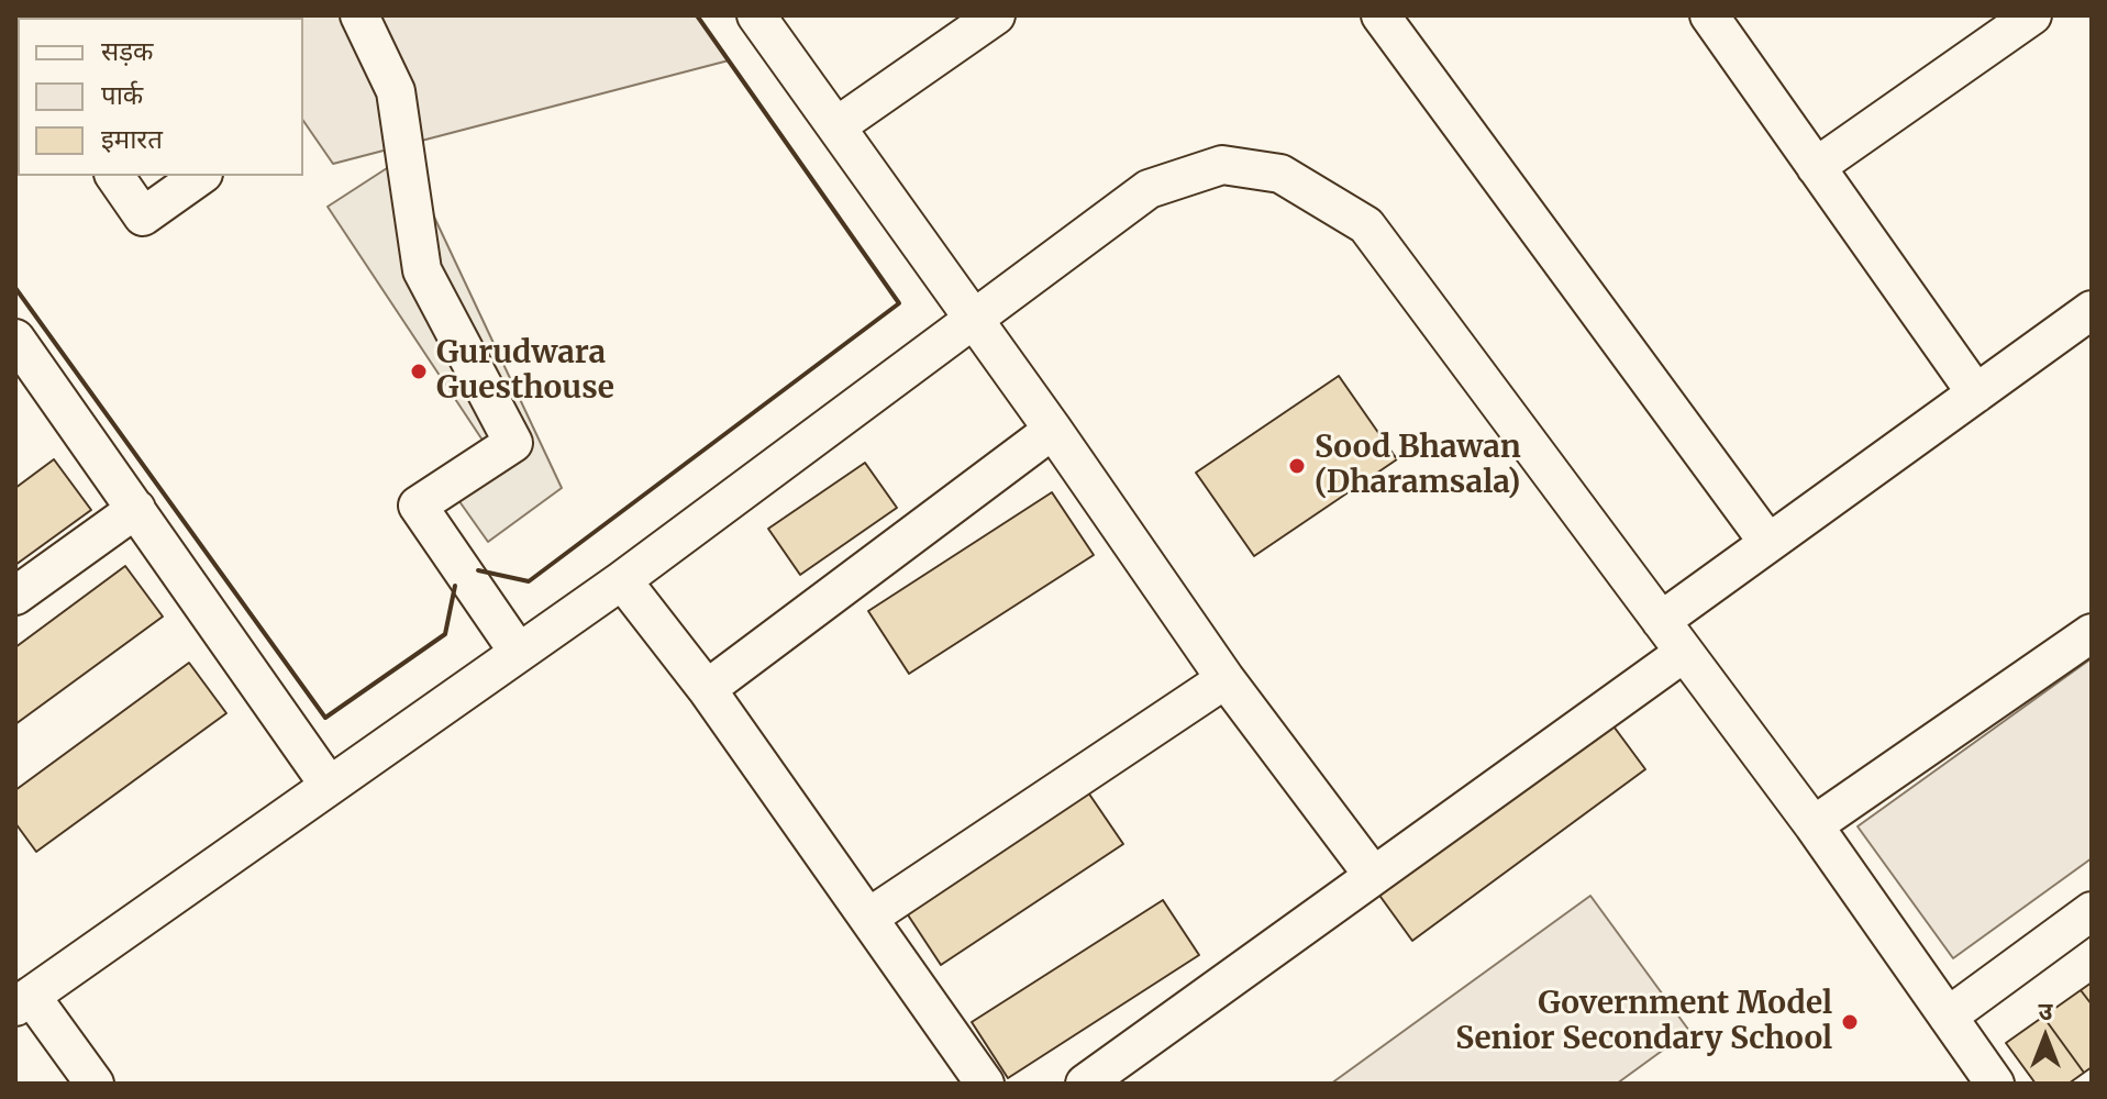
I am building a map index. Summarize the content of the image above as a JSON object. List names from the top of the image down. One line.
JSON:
{"places":["Gurudwara Guesthouse","Sood Bhawan (Dharamsala)","Government Model Senior Secondary School"],"legend":["सड़क","पार्क","इमारत"],"north":"top"}
